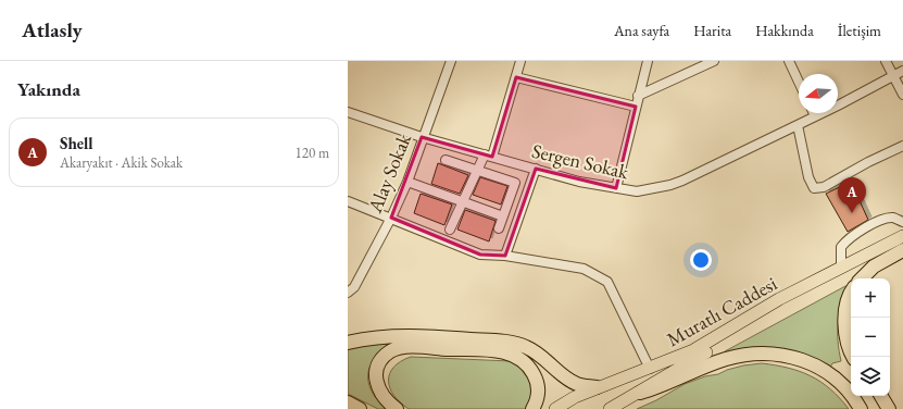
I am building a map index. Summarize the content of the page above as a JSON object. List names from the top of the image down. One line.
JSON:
{"streets":{"main road":["Muratlı Caddesi"],"street":["Sergen Sokak","Alay Sokak"]},"crossings":[["Sergen Sokak","Alay Sokak"]],"north":"left","page":{"header":"Atlasly","nav":["Ana sayfa","Harita","Hakkında","İletişim"],"heading":"Yakında","list":[{"mark":"A","name":"Shell","note":"Akaryakıt · Akik Sokak","value":"120 m"}],"pins":"A","map_buttons":["+","−"]}}
